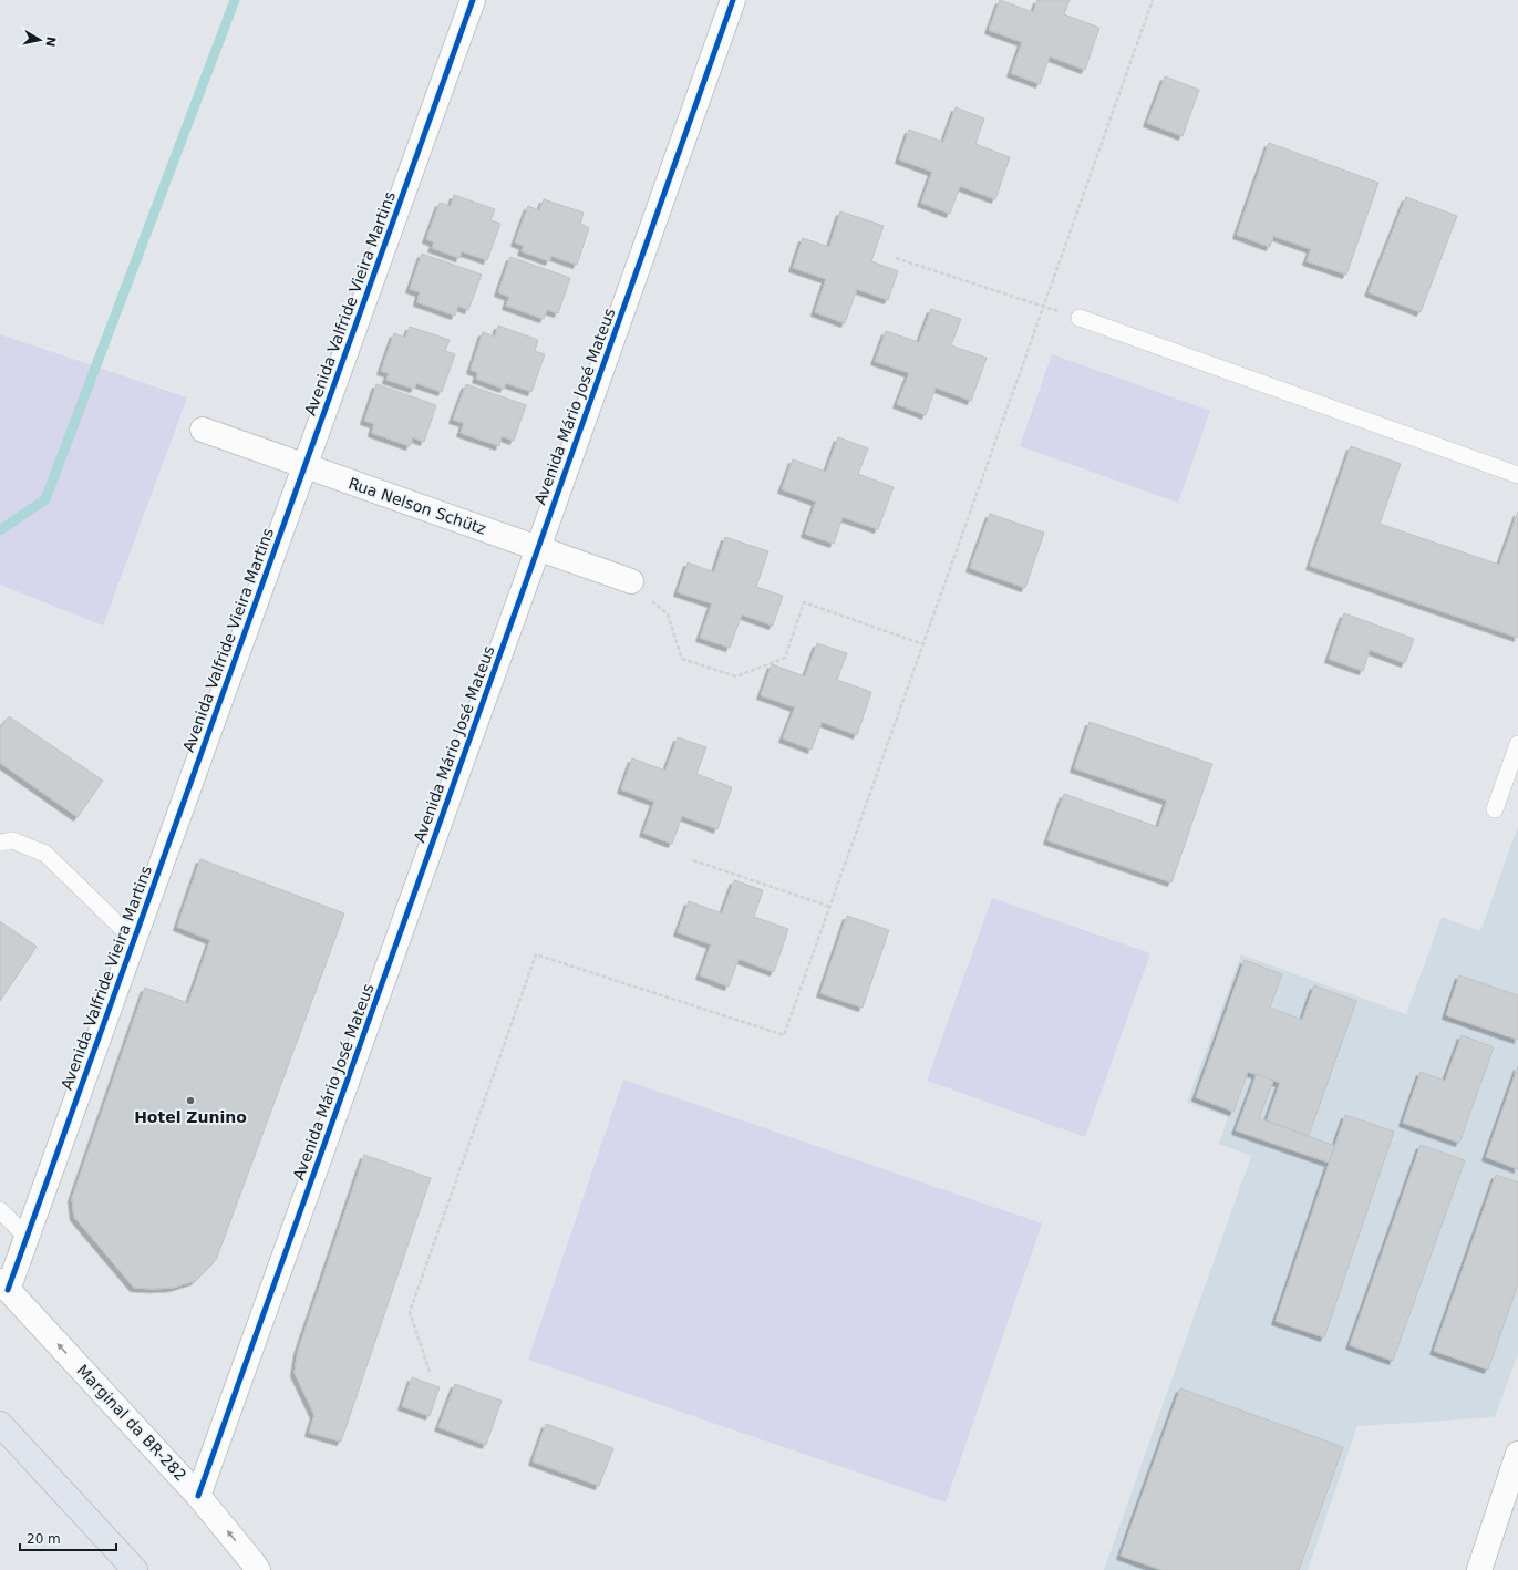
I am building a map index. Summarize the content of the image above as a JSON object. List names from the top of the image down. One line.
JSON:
{"streets":{"street":["Avenida Valfride Vieira Martins","Avenida Mário José Mateus","Rua Nelson Schütz","Marginal da BR-282"]},"crossings":[["Avenida Valfride Vieira Martins","Rua Nelson Schütz"],["Avenida Valfride Vieira Martins","Marginal da BR-282"],["Avenida Mário José Mateus","Rua Nelson Schütz"],["Avenida Mário José Mateus","Marginal da BR-282"]],"one_way":["Marginal da BR-282"],"places":["Hotel Zunino"],"scale_bar":"20 m","north":"right"}
